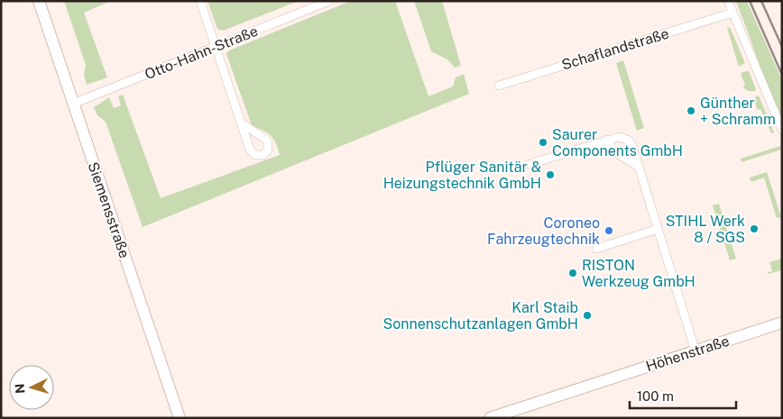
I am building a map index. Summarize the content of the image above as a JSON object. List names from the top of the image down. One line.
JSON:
{"streets":{"main road":["Siemensstraße","Höhenstraße"],"street":["Schaflandstraße","Otto-Hahn-Straße"]},"crossings":[["Otto-Hahn-Straße","Siemensstraße"]],"places":["Günther + Schramm","Saurer Components GmbH","Pflüger Sanitär & Heizungstechnik GmbH","STIHL Werk 8 / SGS","Coroneo Fahrzeugtechnik","RISTON Werkzeug GmbH","Karl Staib Sonnenschutzanlagen GmbH"],"scale_bar":"100 m","north":"left"}
